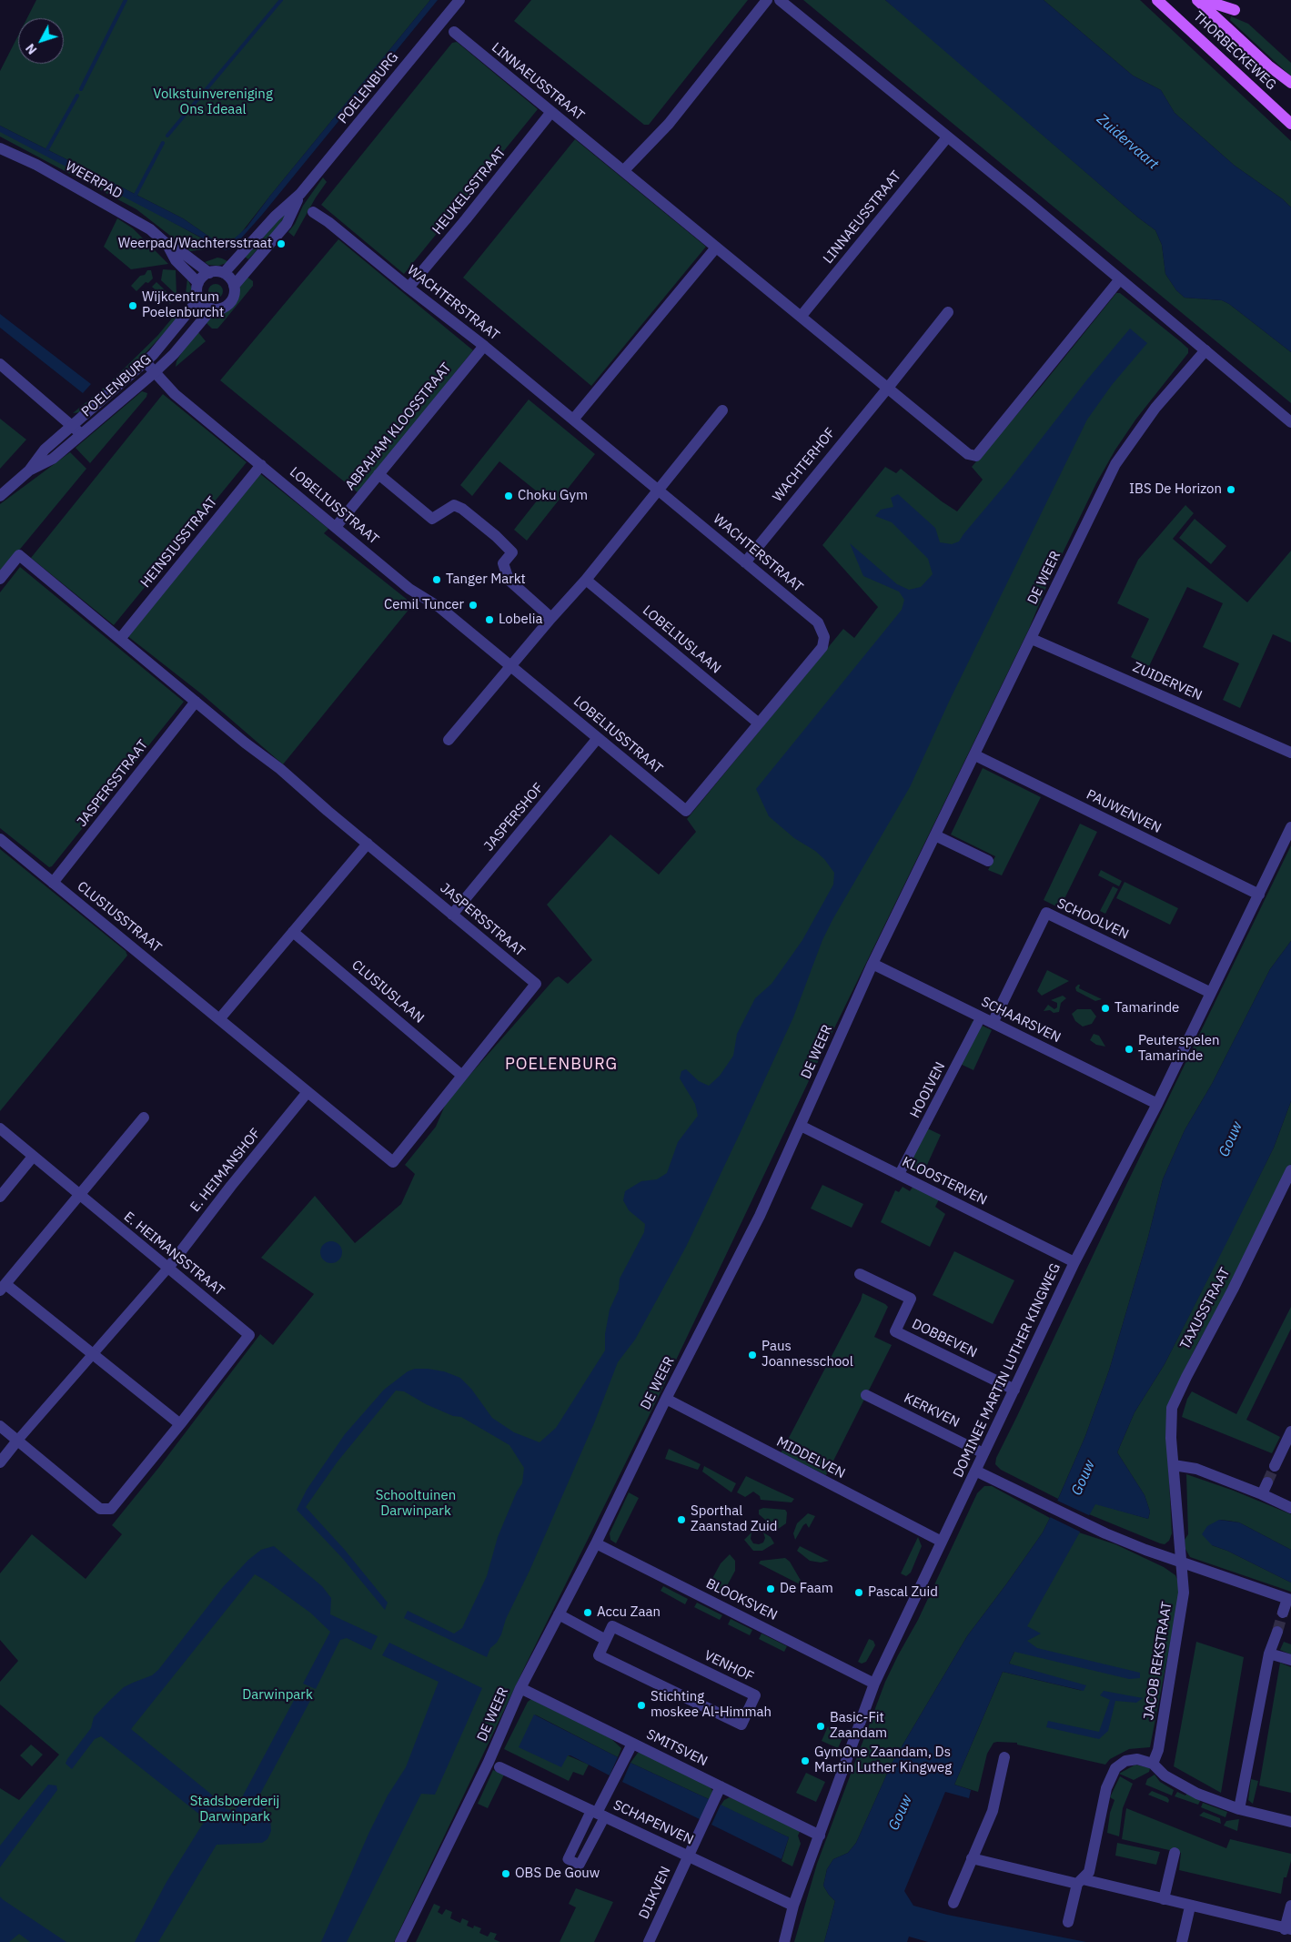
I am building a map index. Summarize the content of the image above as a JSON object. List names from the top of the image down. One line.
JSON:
{"streets":{"main road":["THORBECKEWEG"],"street":["LINNAEUSSTRAAT","POELENBURG","WEERPAD","HEUKELSSTRAAT","WACHTERSTRAAT","ABRAHAM KLOOSSTRAAT","WACHTERHOF","LOBELIUSSTRAAT","HEINSIUSSTRAAT","DE WEER","LOBELIUSLAAN","ZUIDERVEN","JASPERSSTRAAT","PAUWENVEN","JASPERSHOF","CLUSIUSSTRAAT","SCHOOLVEN","CLUSIUSLAAN","SCHAARSVEN","HOOIVEN","E. HEIMANSHOF","KLOOSTERVEN","E. HEIMANSSTRAAT","TAXUSSTRAAT","DOBBEVEN","DOMINEE MARTIN LUTHER KINGWEG","KERKVEN","MIDDELVEN","BLOOKSVEN","JACOB REKSTRAAT","VENHOF","SMITSVEN","SCHAPENVEN","DIJKVEN"]},"crossings":[["LINNAEUSSTRAAT","HEUKELSSTRAAT"],["LINNAEUSSTRAAT","WACHTERHOF"],["POELENBURG","WEERPAD"],["POELENBURG","LOBELIUSSTRAAT"],["HEUKELSSTRAAT","WACHTERSTRAAT"],["WACHTERSTRAAT","ABRAHAM KLOOSSTRAAT"],["WACHTERSTRAAT","WACHTERHOF"],["WACHTERSTRAAT","LOBELIUSSTRAAT"],["WACHTERSTRAAT","LOBELIUSLAAN"],["ABRAHAM KLOOSSTRAAT","LOBELIUSSTRAAT"],["LOBELIUSSTRAAT","HEINSIUSSTRAAT"],["LOBELIUSSTRAAT","LOBELIUSLAAN"],["LOBELIUSSTRAAT","JASPERSHOF"],["HEINSIUSSTRAAT","JASPERSSTRAAT"],["DE WEER","ZUIDERVEN"],["DE WEER","PAUWENVEN"],["DE WEER","SCHAARSVEN"],["DE WEER","KLOOSTERVEN"],["DE WEER","MIDDELVEN"],["DE WEER","BLOOKSVEN"],["DE WEER","SMITSVEN"],["JASPERSSTRAAT","JASPERSHOF"],["JASPERSSTRAAT","CLUSIUSSTRAAT"],["JASPERSSTRAAT","CLUSIUSLAAN"],["PAUWENVEN","DOMINEE MARTIN LUTHER KINGWEG"],["CLUSIUSSTRAAT","CLUSIUSLAAN"],["CLUSIUSSTRAAT","E. HEIMANSHOF"],["SCHOOLVEN","SCHAARSVEN"],["SCHOOLVEN","DOMINEE MARTIN LUTHER KINGWEG"],["SCHAARSVEN","HOOIVEN"],["SCHAARSVEN","DOMINEE MARTIN LUTHER KINGWEG"],["HOOIVEN","KLOOSTERVEN"],["E. HEIMANSHOF","E. HEIMANSSTRAAT"],["KLOOSTERVEN","DOMINEE MARTIN LUTHER KINGWEG"],["TAXUSSTRAAT","JACOB REKSTRAAT"],["DOBBEVEN","DOMINEE MARTIN LUTHER KINGWEG"],["DOMINEE MARTIN LUTHER KINGWEG","KERKVEN"],["DOMINEE MARTIN LUTHER KINGWEG","MIDDELVEN"],["DOMINEE MARTIN LUTHER KINGWEG","BLOOKSVEN"],["DOMINEE MARTIN LUTHER KINGWEG","SMITSVEN"],["DOMINEE MARTIN LUTHER KINGWEG","SCHAPENVEN"],["SMITSVEN","DIJKVEN"],["SCHAPENVEN","DIJKVEN"]],"districts":["POELENBURG"],"water":["Zuidervaart","Gouw"],"parks":["Volkstuinvereniging Ons Ideaal","Schooltuinen Darwinpark","Darwinpark","Stadsboerderij Darwinpark"],"places":["Weerpad/Wachtersstraat","Wijkcentrum Poelenburcht","IBS De Horizon","Choku Gym","Tanger Markt","Cemil Tuncer","Lobelia","Tamarinde","Peuterspelen Tamarinde","Paus Joannesschool","Sporthal Zaanstad Zuid","De Faam","Pascal Zuid","Accu Zaan","Stichting moskee Al-Himmah","Basic-Fit Zaandam","GymOne Zaandam, Ds Martin Luther Kingweg","OBS De Gouw"],"north":"bottom left"}
